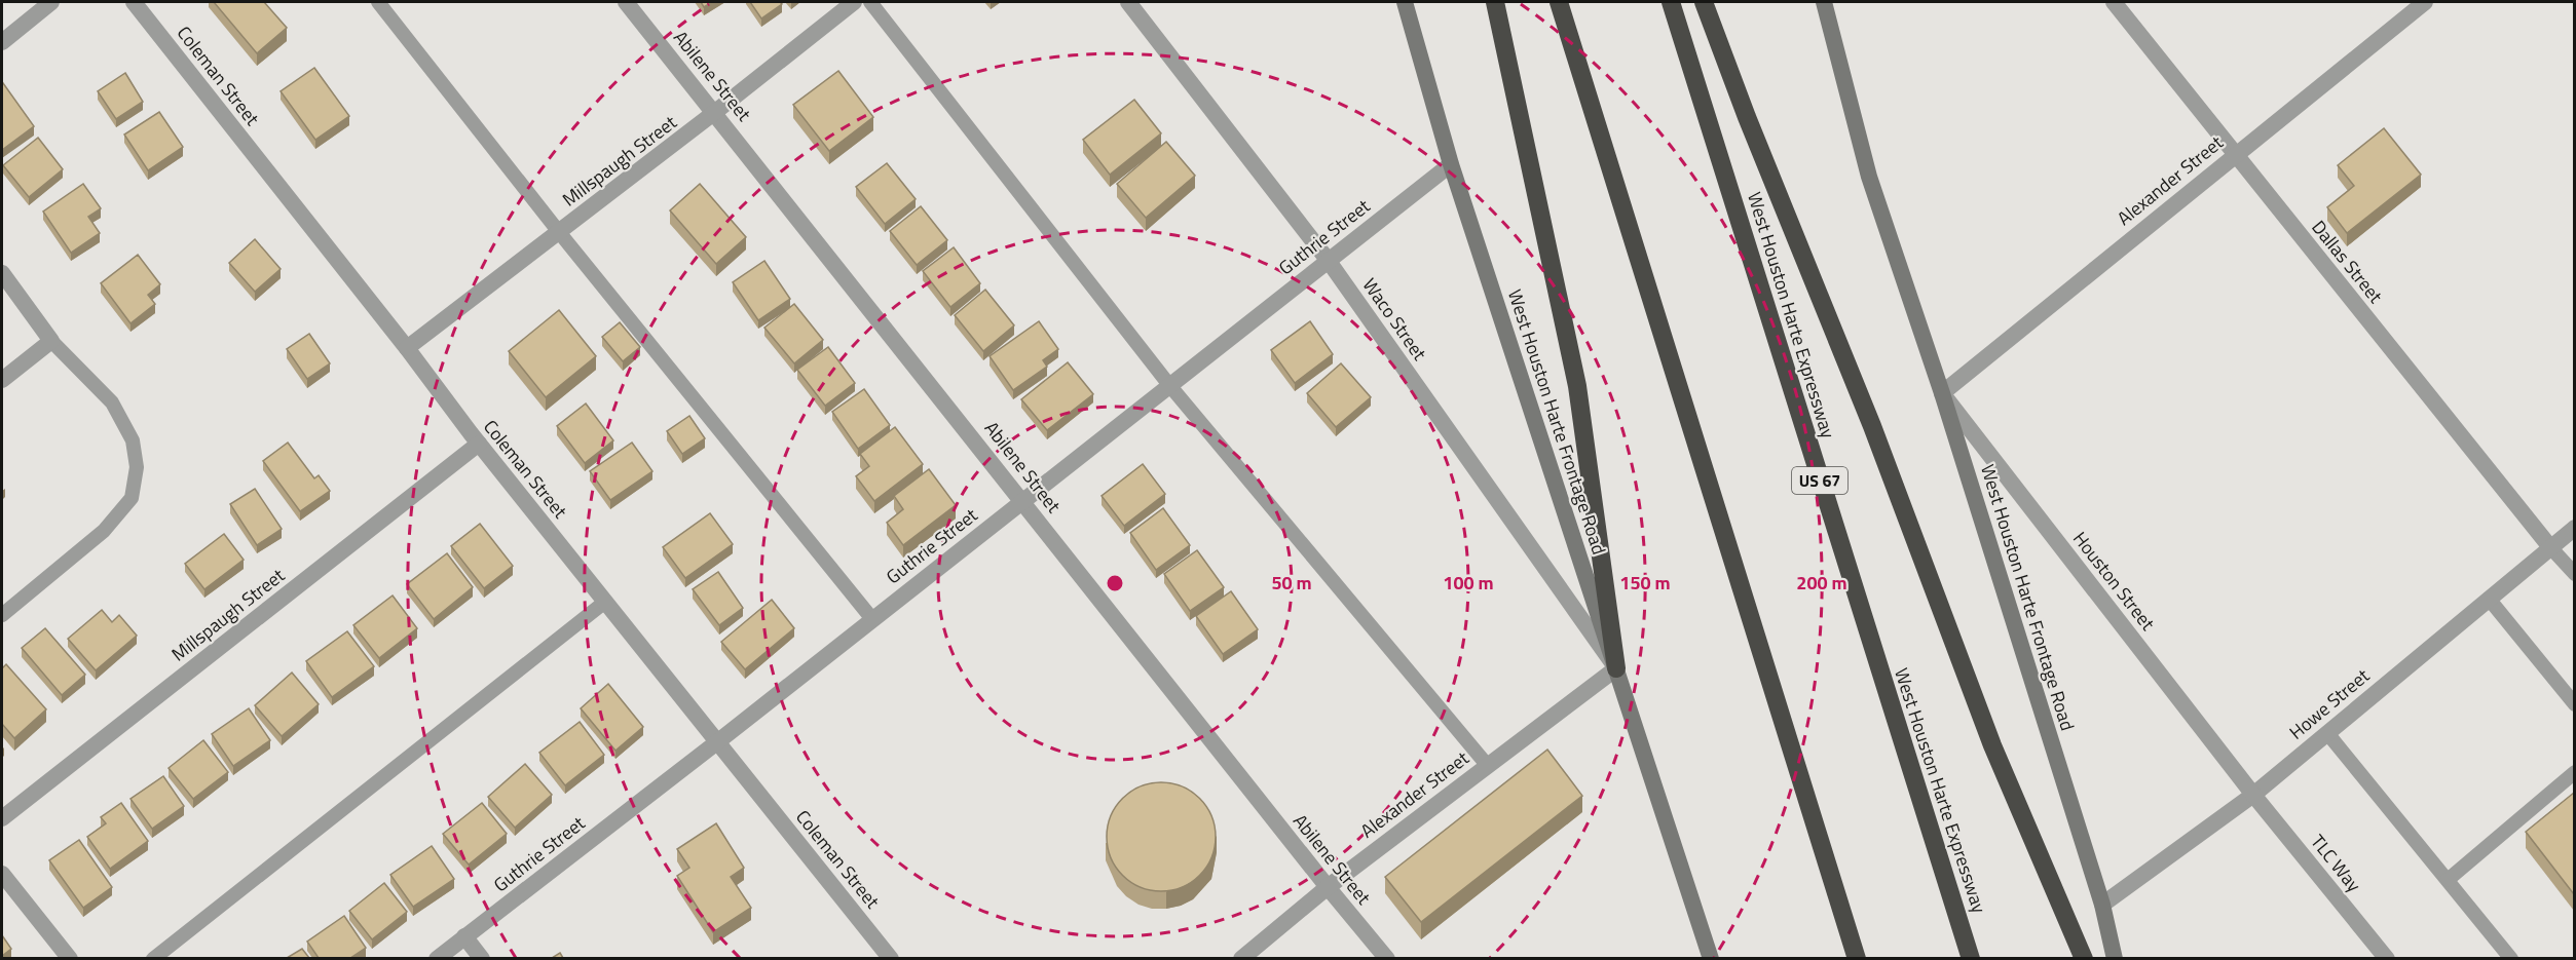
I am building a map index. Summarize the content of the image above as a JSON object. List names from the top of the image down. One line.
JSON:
{"streets":{"highway":["West Houston Harte Expressway","US 67"],"main road":["West Houston Harte Frontage Road"],"street":["Coleman Street","Abilene Street","Millspaugh Street","Alexander Street","Guthrie Street","Dallas Street","Waco Street","Houston Street","Howe Street","TLC Way"]},"crossings":[["Coleman Street","Millspaugh Street"],["Coleman Street","Guthrie Street"],["Abilene Street","Millspaugh Street"],["Abilene Street","Alexander Street"],["Abilene Street","Guthrie Street"],["Alexander Street","Dallas Street"],["Alexander Street","Waco Street"],["Alexander Street","West Houston Harte Frontage Road"],["Alexander Street","Houston Street"],["Guthrie Street","Waco Street"],["Guthrie Street","West Houston Harte Frontage Road"],["Dallas Street","Howe Street"],["Waco Street","West Houston Harte Frontage Road"],["West Houston Harte Frontage Road","Houston Street"],["West Houston Harte Frontage Road","Howe Street"],["Houston Street","Howe Street"],["Houston Street","TLC Way"],["Howe Street","TLC Way"]],"rings":["50 m","100 m","150 m","200 m"]}
